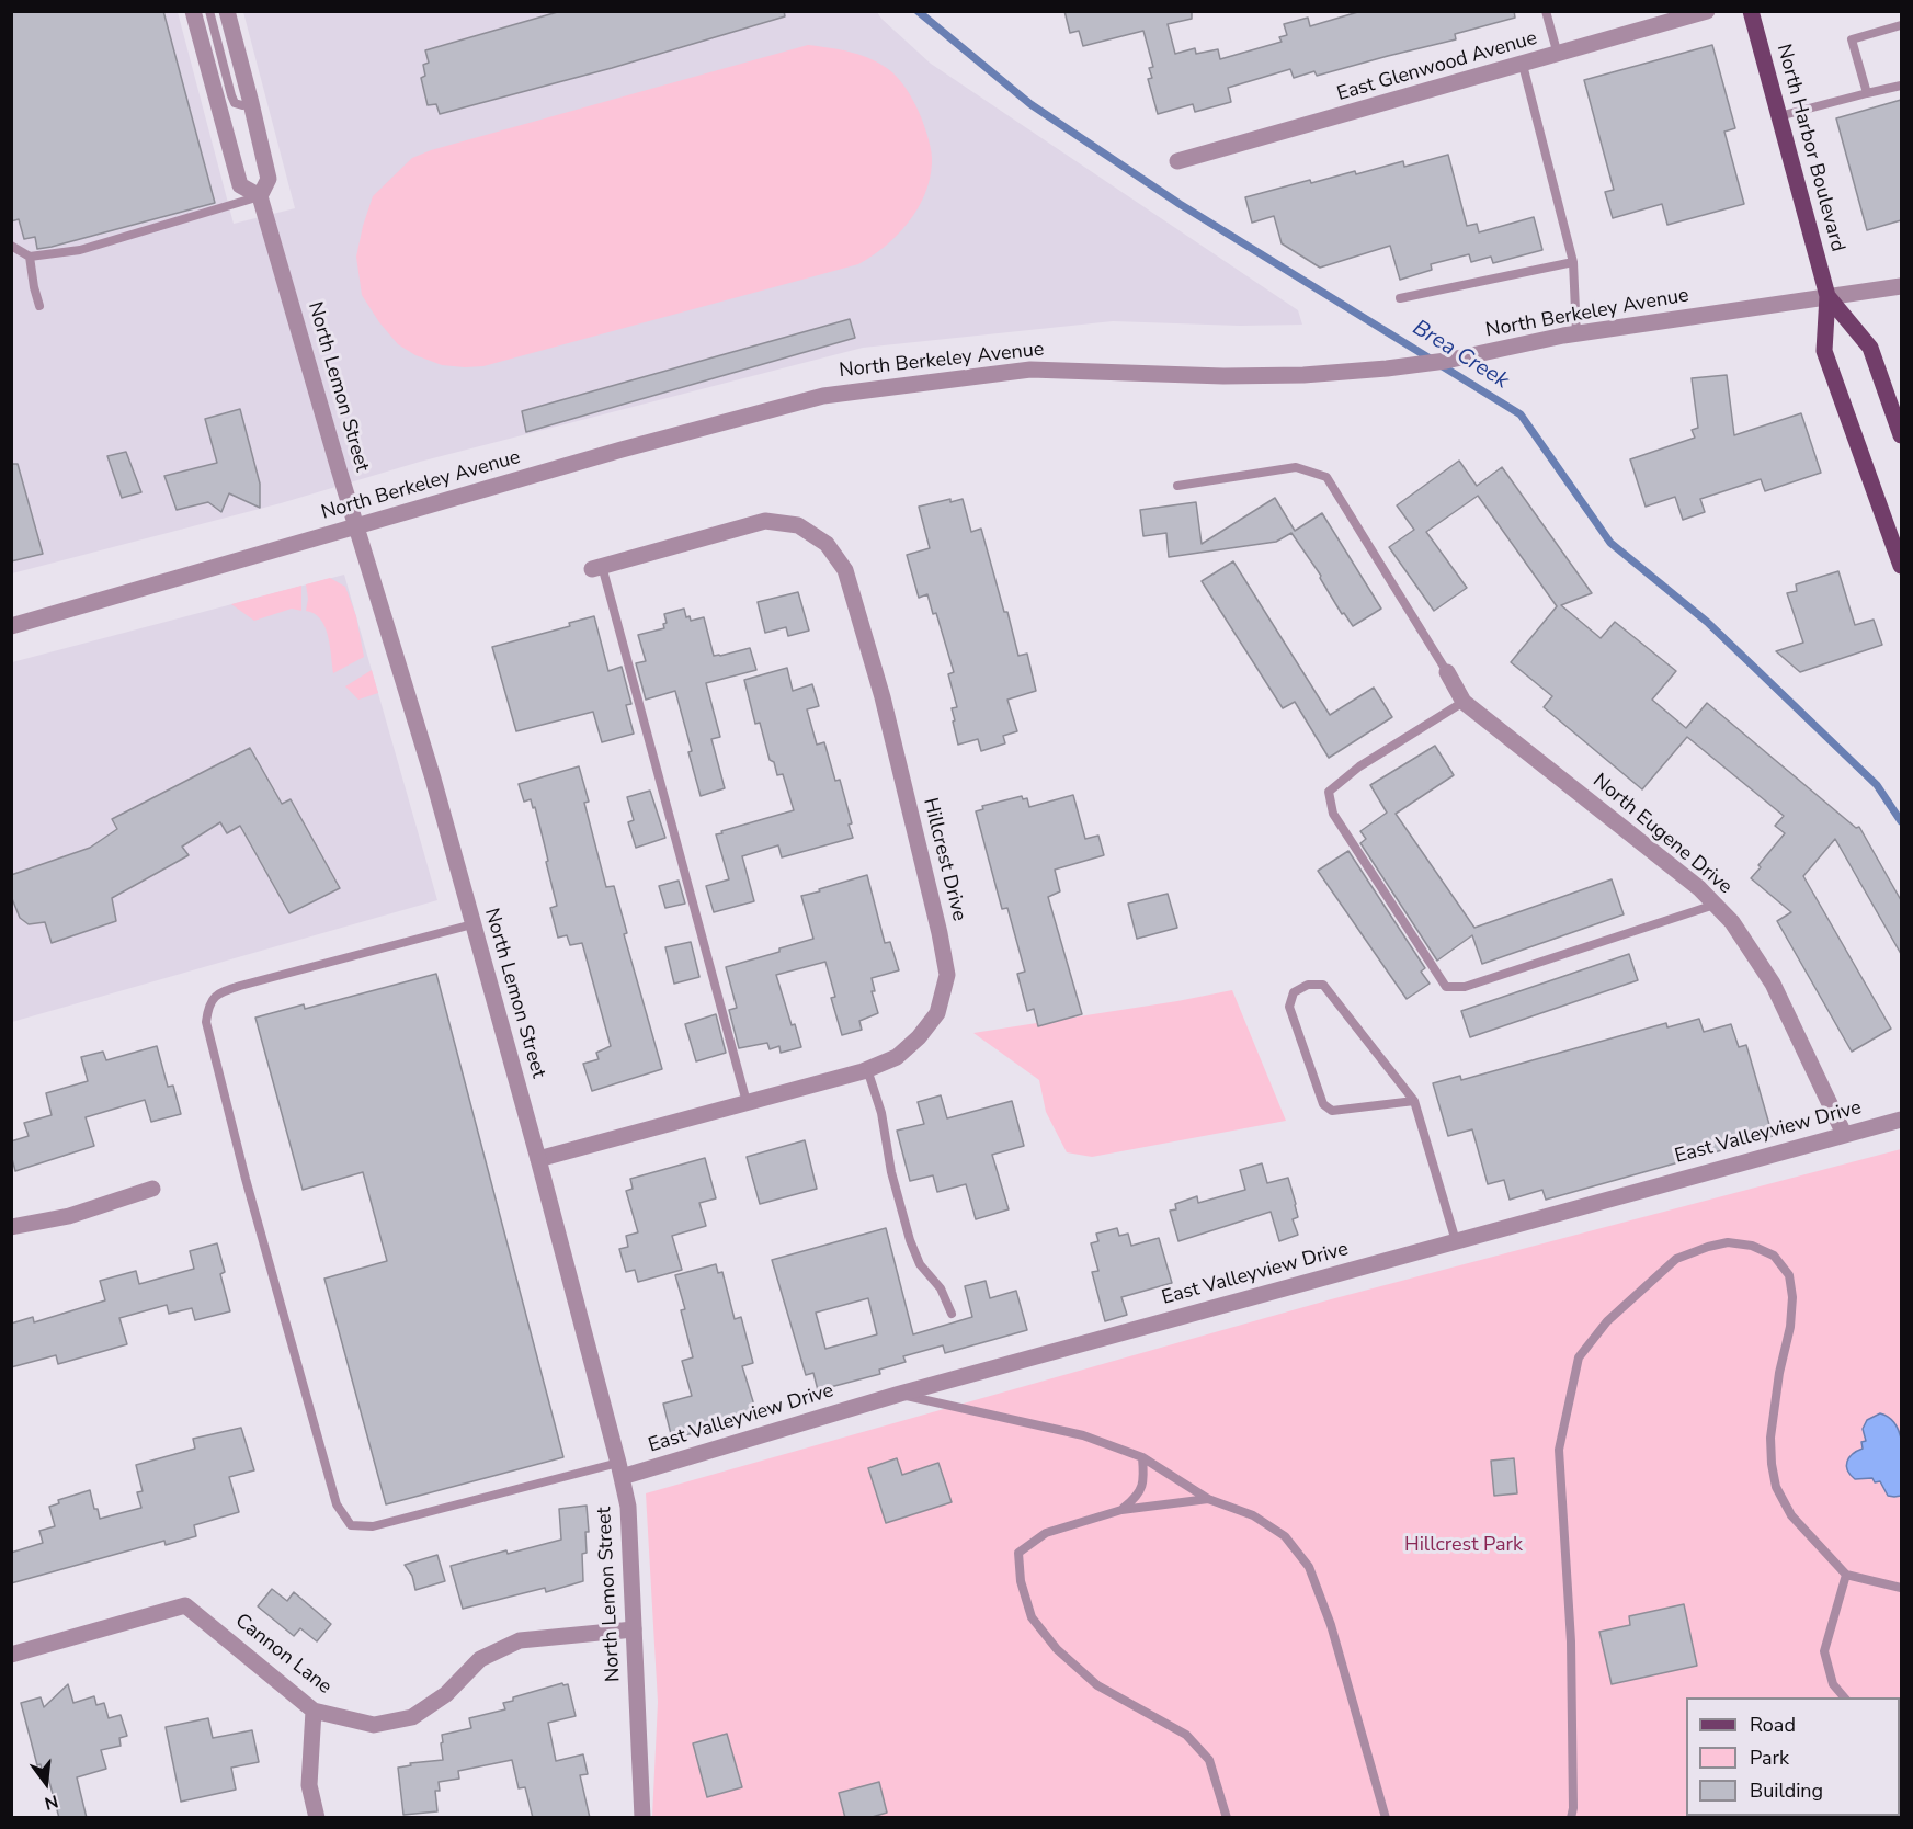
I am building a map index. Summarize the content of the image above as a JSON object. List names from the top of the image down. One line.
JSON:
{"streets":{"main road":["North Harbor Boulevard"],"street":["East Glenwood Avenue","North Berkeley Avenue","North Lemon Street","North Eugene Drive","Hillcrest Drive","East Valleyview Drive","Cannon Lane"]},"crossings":[["North Harbor Boulevard","North Berkeley Avenue"],["North Berkeley Avenue","North Lemon Street"],["North Lemon Street","Hillcrest Drive"],["North Lemon Street","East Valleyview Drive"],["North Lemon Street","Cannon Lane"],["North Eugene Drive","East Valleyview Drive"]],"water":["Brea Creek"],"parks":["Hillcrest Park"],"legend":["Road","Park","Building"],"north":"bottom"}
